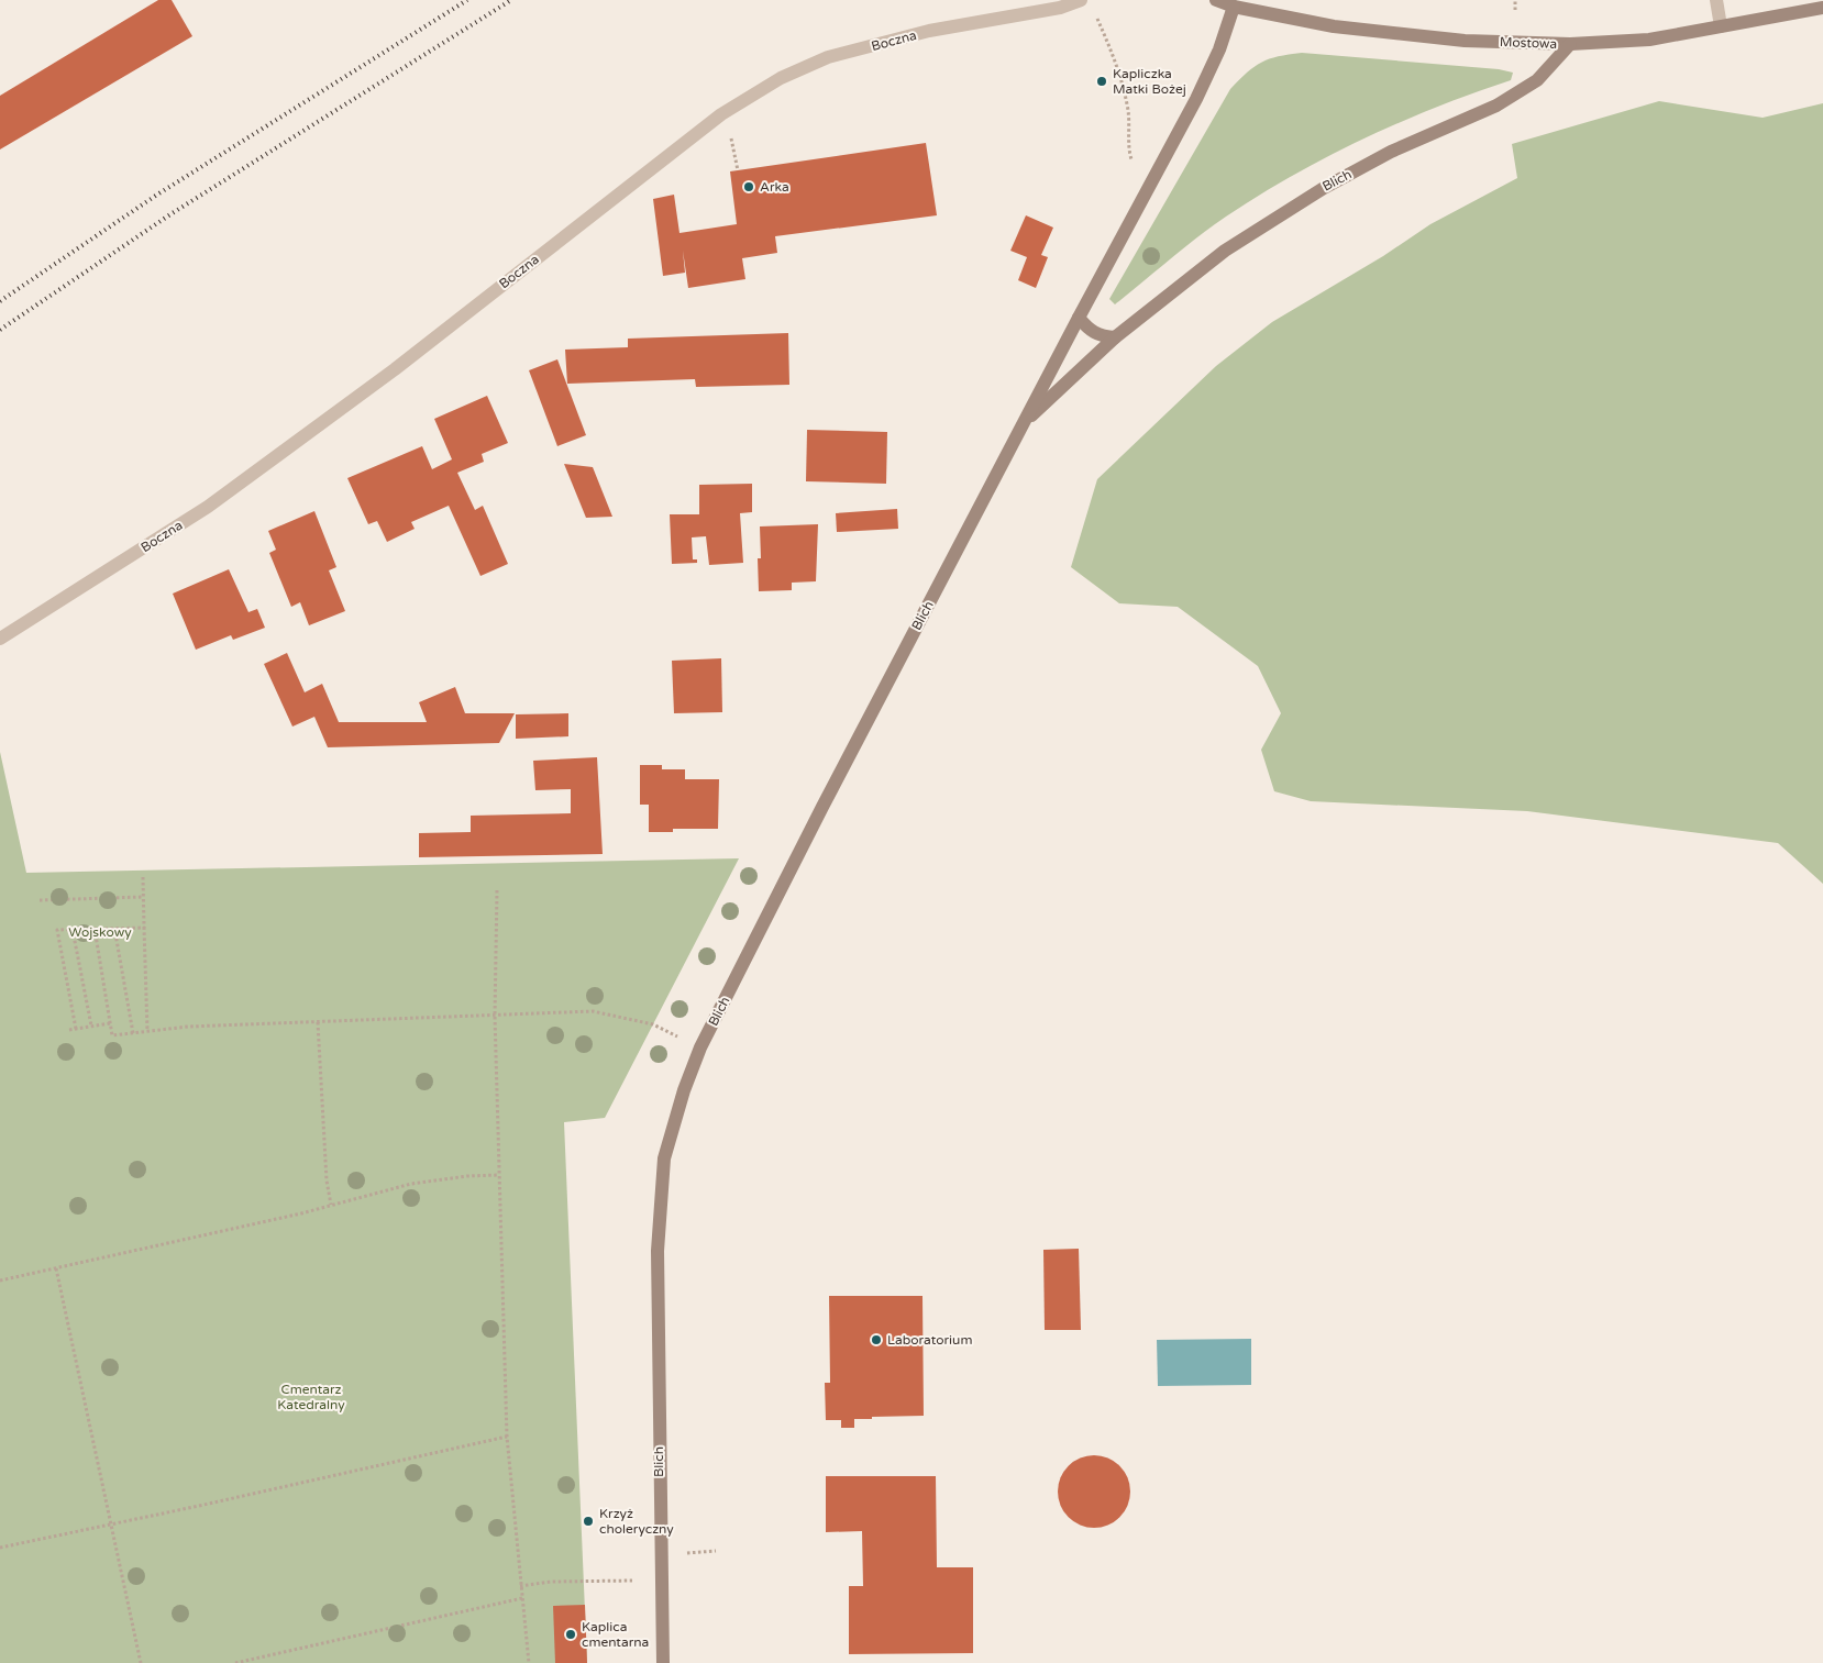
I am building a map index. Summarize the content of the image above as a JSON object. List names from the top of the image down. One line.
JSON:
{"streets":{"street":["Boczna","Mostowa","Blich"]},"crossings":[["Mostowa","Blich"]],"parks":["Wojskowy","Cmentarz Katedralny"],"places":["Kapliczka Matki Bożej","Arka","Laboratorium","Krzyż choleryczny","Kaplica cmentarna"]}
